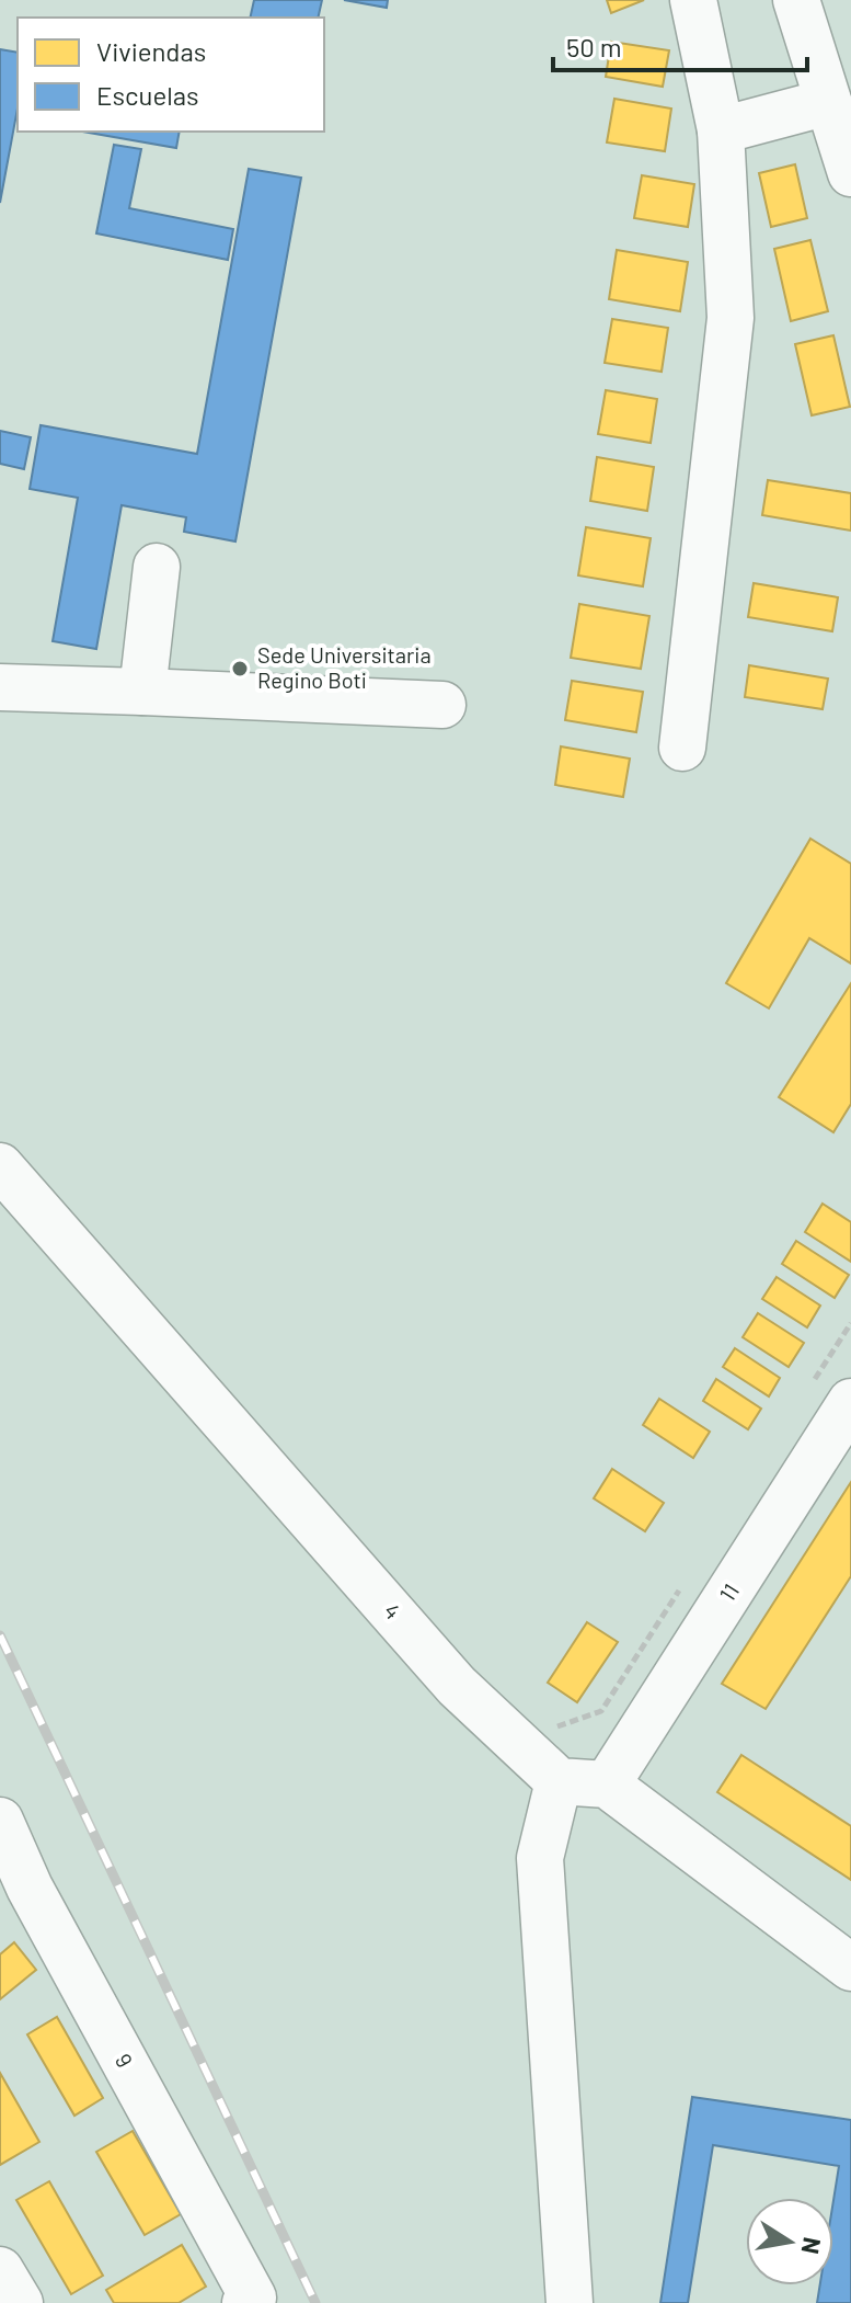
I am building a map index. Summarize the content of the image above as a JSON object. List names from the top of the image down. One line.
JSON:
{"streets":{"street":["11","4","9"]},"places":["Sede Universitaria Regino Boti"],"legend":["Viviendas","Escuelas"],"scale_bar":"50 m","north":"right"}
